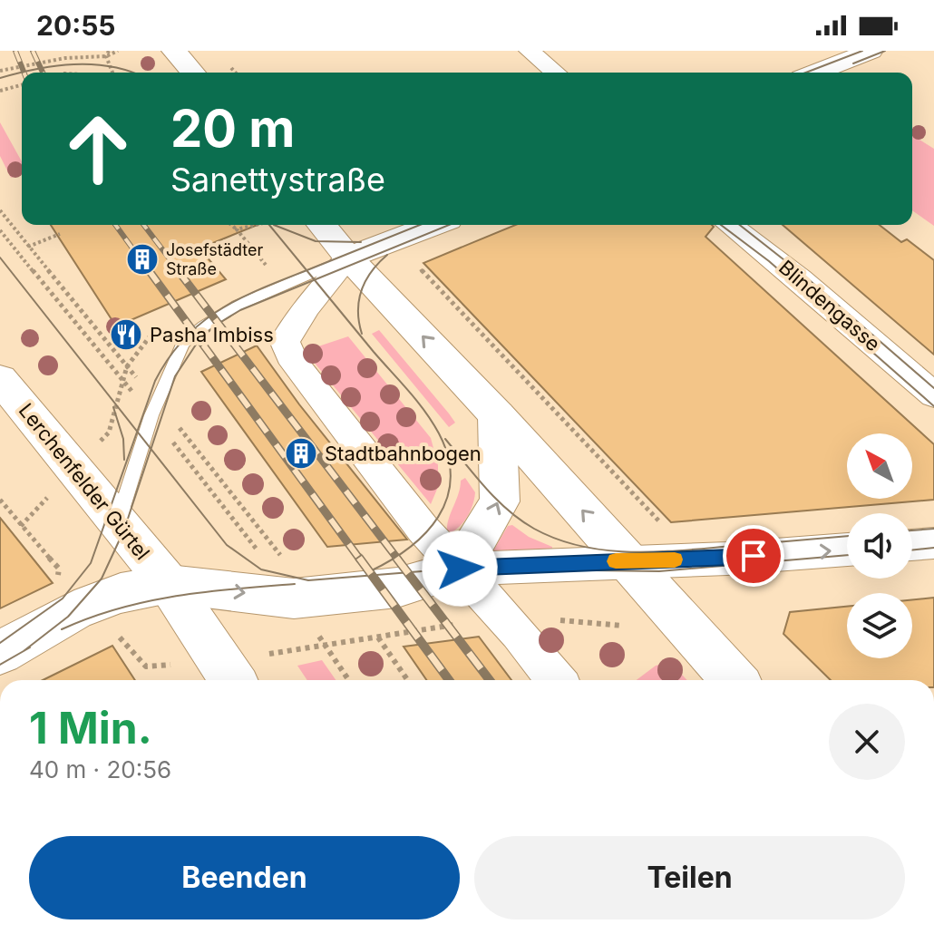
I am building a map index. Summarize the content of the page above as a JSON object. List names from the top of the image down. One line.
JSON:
{"streets":{"main road":["Lerchenfelder Gürtel"],"street":["Blindengasse"]},"places":{"building":["Josefstädter Straße","Stadtbahnbogen"],"restaurant":["Pasha Imbiss"]},"north":"top left","page":{"status":"20:55","turn":["20 m","Sanettystraße"],"heading":["1 Min.","40 m · 20:56"],"buttons":["Beenden","Teilen"]}}
